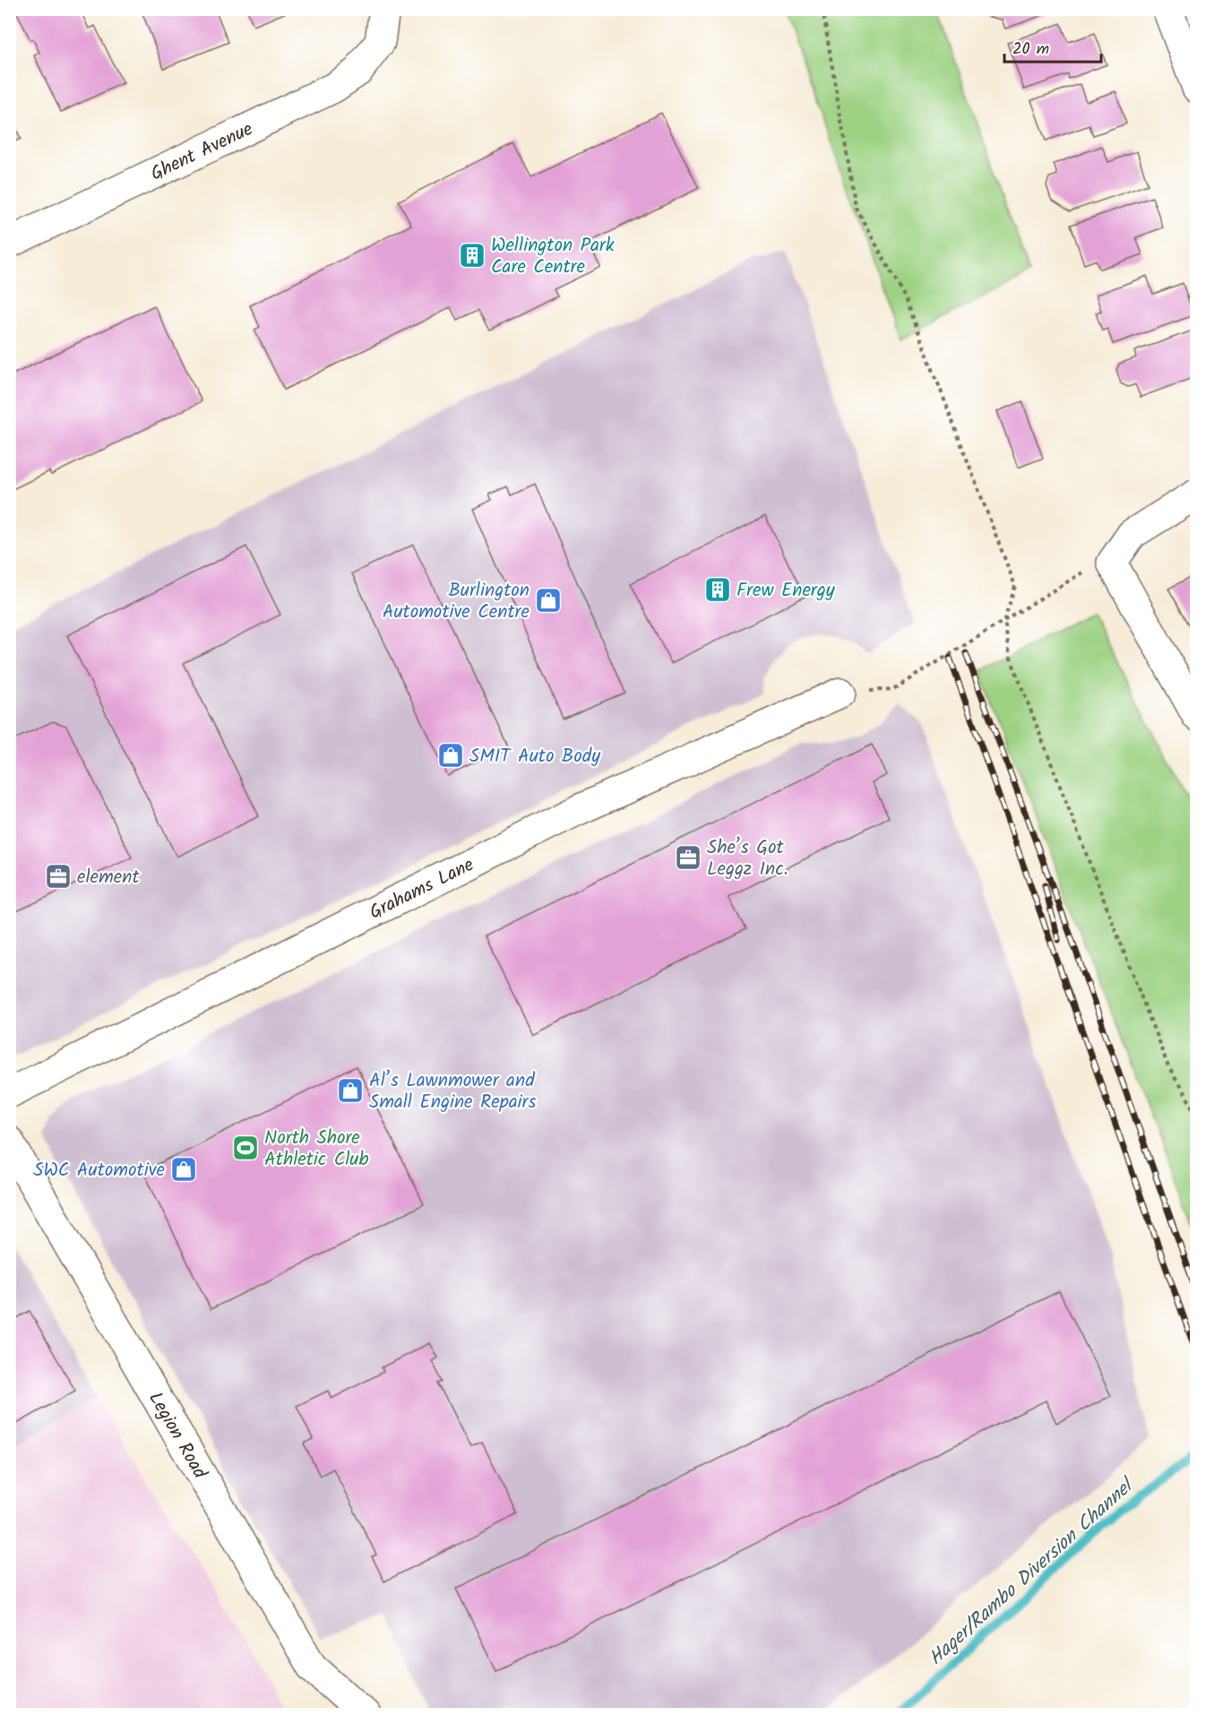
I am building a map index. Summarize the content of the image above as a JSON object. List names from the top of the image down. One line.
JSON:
{"streets":{"street":["Ghent Avenue","Grahams Lane","Legion Road"]},"water":["Hager/Rambo Diversion Channel"],"places":{"building":["Wellington Park Care Centre","Frew Energy"],"shop":["Burlington Automotive Centre","SMIT Auto Body","Al’s Lawnmower and Small Engine Repairs","SWC Automotive"],"office":["She’s Got Leggz Inc.","element"],"sports":["North Shore Athletic Club"]},"scale_bar":"20 m"}
